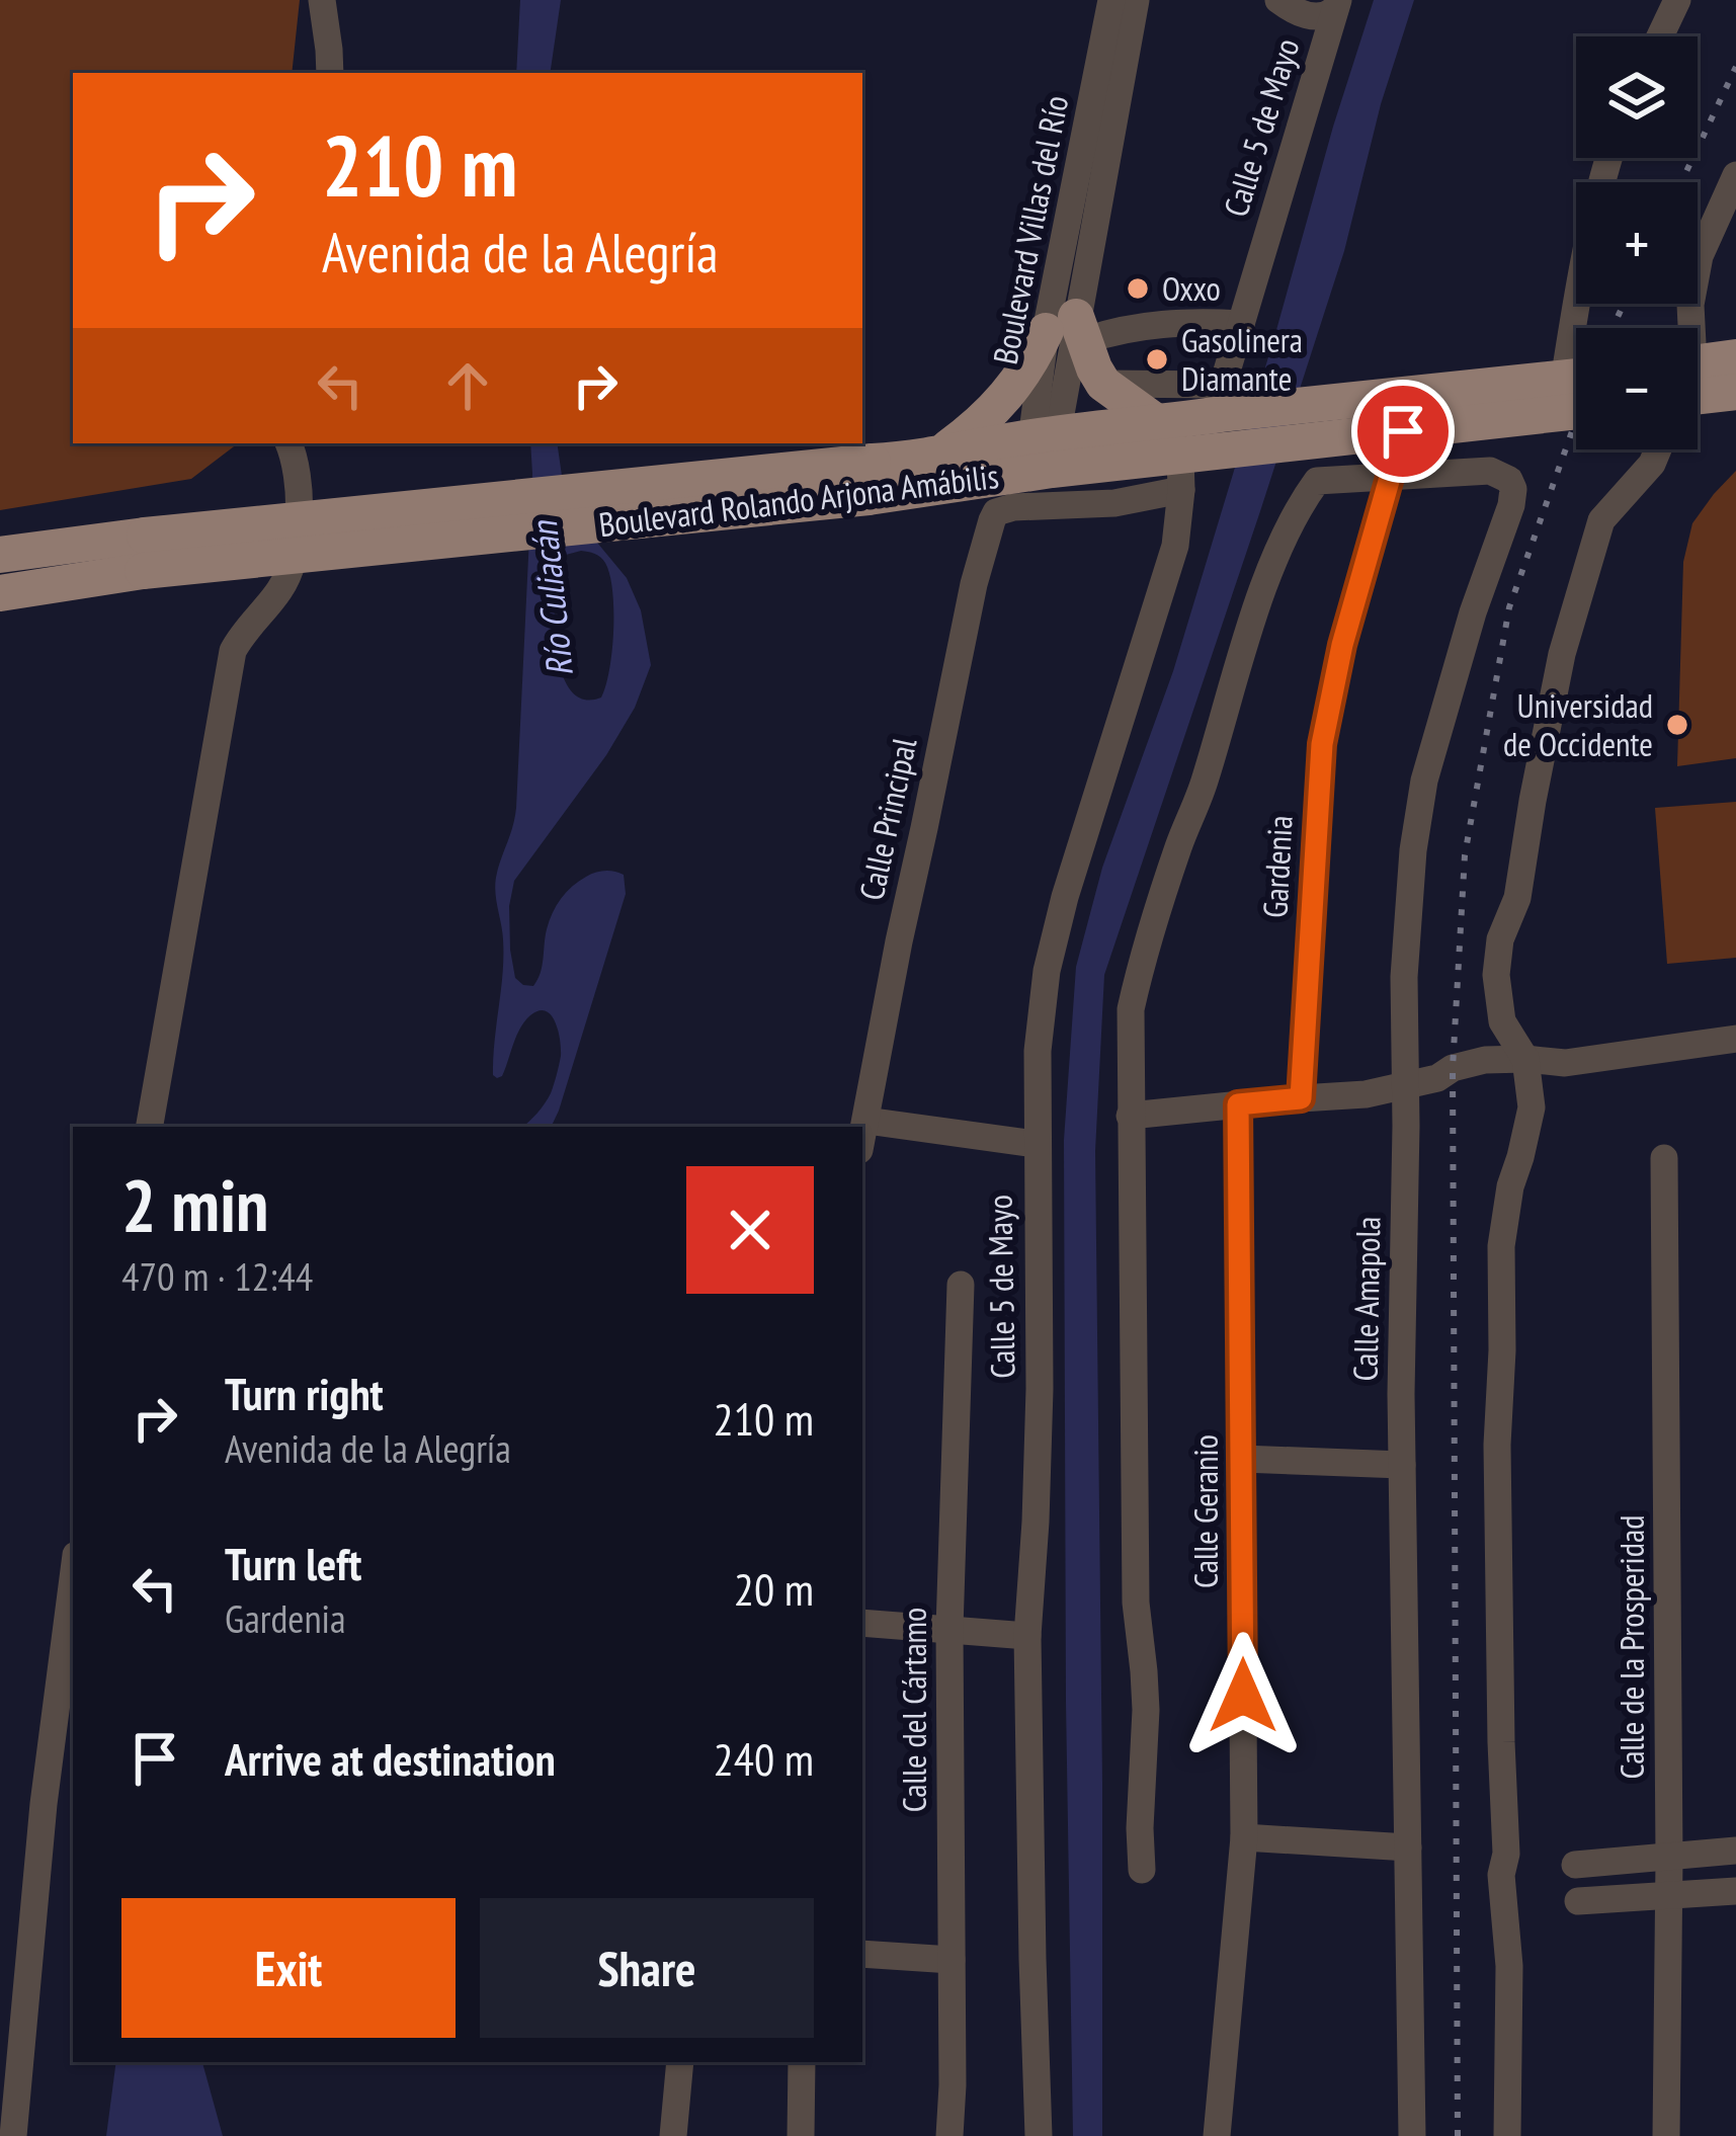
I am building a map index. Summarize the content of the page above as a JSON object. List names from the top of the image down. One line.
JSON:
{"streets":{"main road":["Boulevard Rolando Arjona Amábilis"],"street":["Calle 5 de Mayo","Boulevard Villas del Río","Calle Principal","Gardenia","Calle Amapola","Calle Geranio","Calle de la Prosperidad","Calle del Cártamo"]},"crossings":[["Calle 5 de Mayo","Boulevard Rolando Arjona Amábilis"],["Calle 5 de Mayo","Calle Principal"],["Boulevard Villas del Río","Boulevard Rolando Arjona Amábilis"],["Boulevard Rolando Arjona Amábilis","Calle Principal"],["Boulevard Rolando Arjona Amábilis","Gardenia"],["Gardenia","Calle Amapola"]],"water":["Río Culiacán"],"places":["Oxxo","Gasolinera Diamante","Universidad de Occidente"],"page":{"map_buttons":["+","−"],"turn":["210 m","Avenida de la Alegría"],"heading":["2 min","470 m · 12:44"],"list":[{"name":"Turn right","note":"Avenida de la Alegría","value":"210 m"},{"name":"Turn left","note":"Gardenia","value":"20 m"},{"name":"Arrive at destination","value":"240 m"}],"buttons":["Exit","Share"]}}
